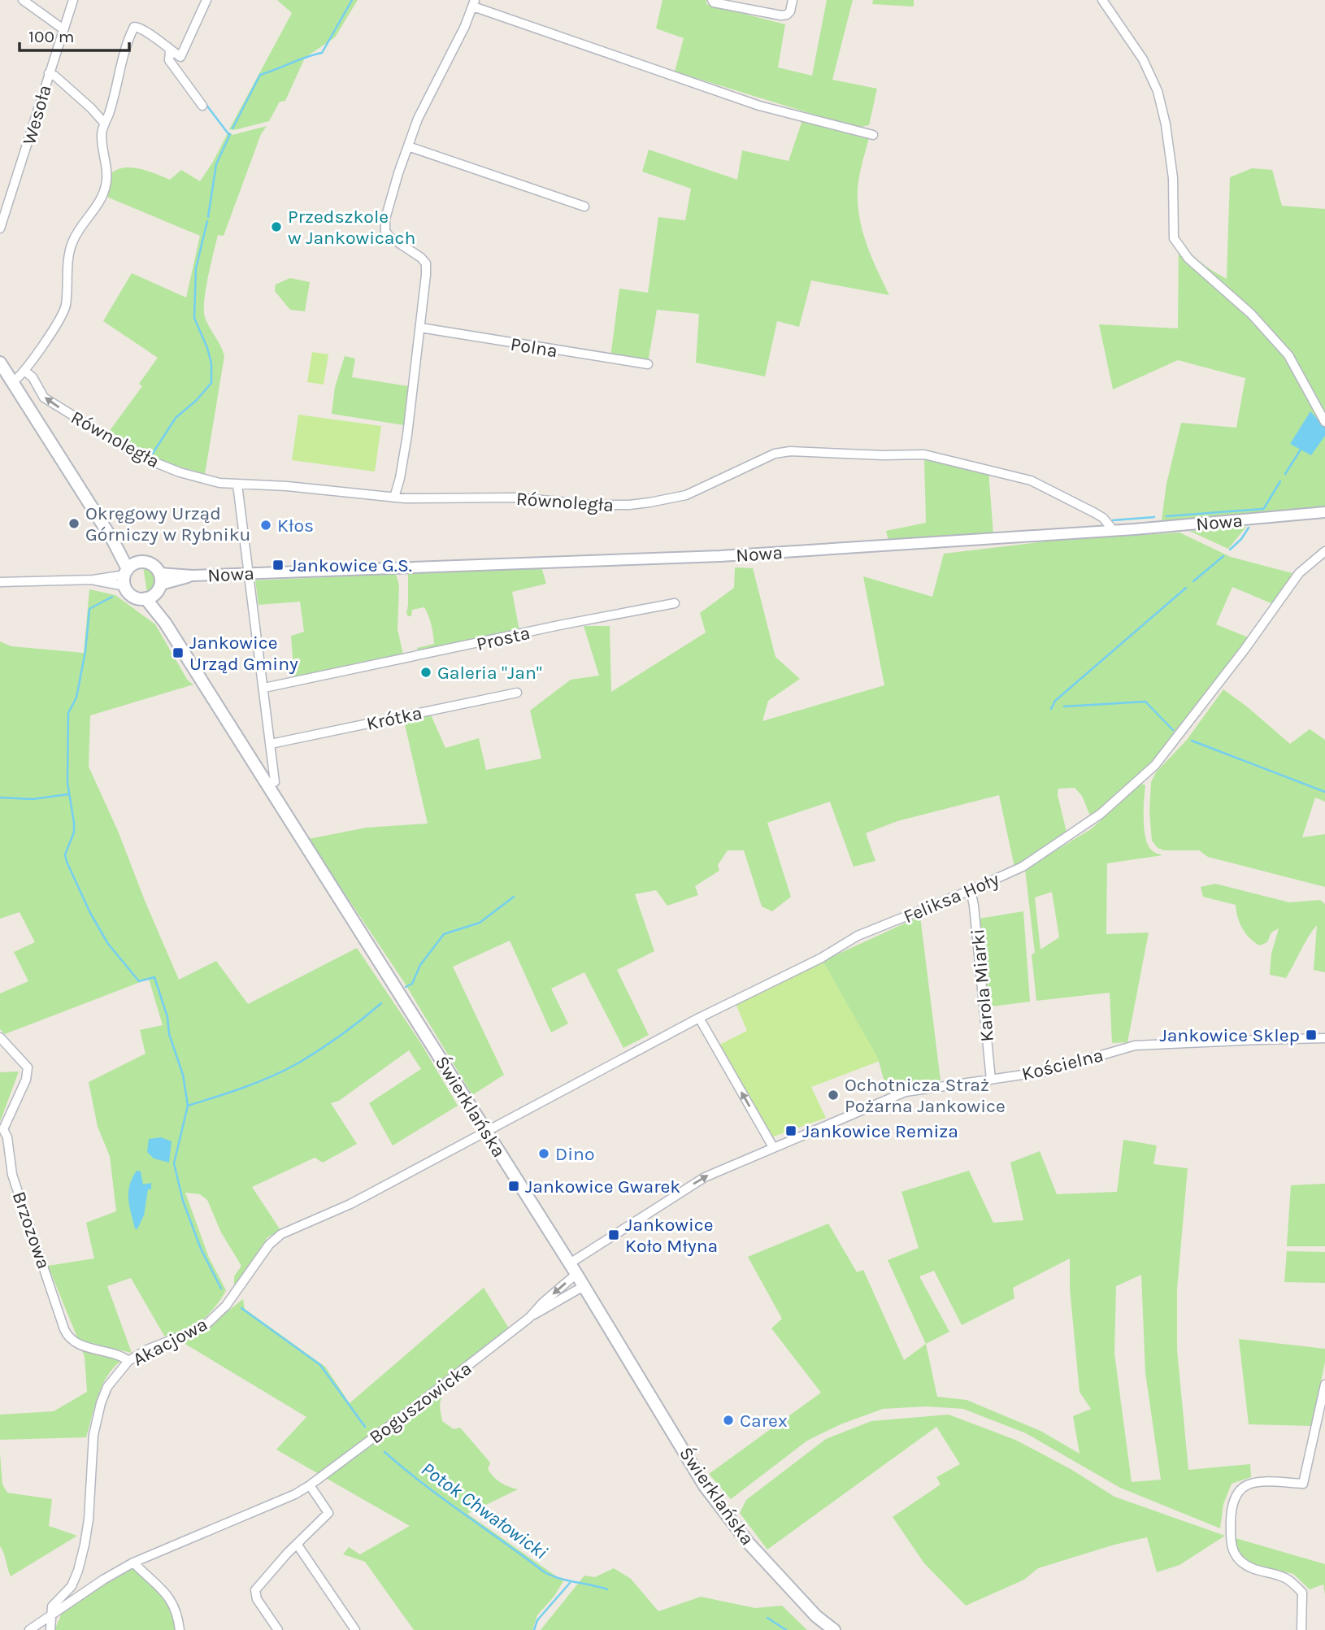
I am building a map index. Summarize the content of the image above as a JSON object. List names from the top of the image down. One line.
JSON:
{"streets":{"main road":["Świerklańska"],"street":["Wesoła","Polna","Równoległa","Nowa","Prosta","Krótka","Feliksa Hoły","Karola Miarki","Kościelna","Brzozowa","Akacjowa","Boguszowicka"]},"crossings":[["Równoległa","Nowa"],["Nowa","Świerklańska"],["Feliksa Hoły","Karola Miarki"],["Feliksa Hoły","Świerklańska"],["Feliksa Hoły","Akacjowa"],["Karola Miarki","Kościelna"],["Kościelna","Świerklańska"],["Kościelna","Boguszowicka"],["Świerklańska","Akacjowa"],["Świerklańska","Boguszowicka"],["Brzozowa","Akacjowa"],["Akacjowa","Boguszowicka"]],"water":["Potok Chwałowicki"],"places":{"other":["Przedszkole w Jankowicach","Okręgowy Urząd Górniczy w Rybniku","Kłos","Galeria \"Jan\"","Ochotnicza Straż Pożarna Jankowice","Dino","Carex"],"transit":["Jankowice G.S.","Jankowice Urząd Gminy","Jankowice Sklep","Jankowice Remiza","Jankowice Gwarek","Jankowice Koło Młyna"]},"scale_bar":"100 m"}
